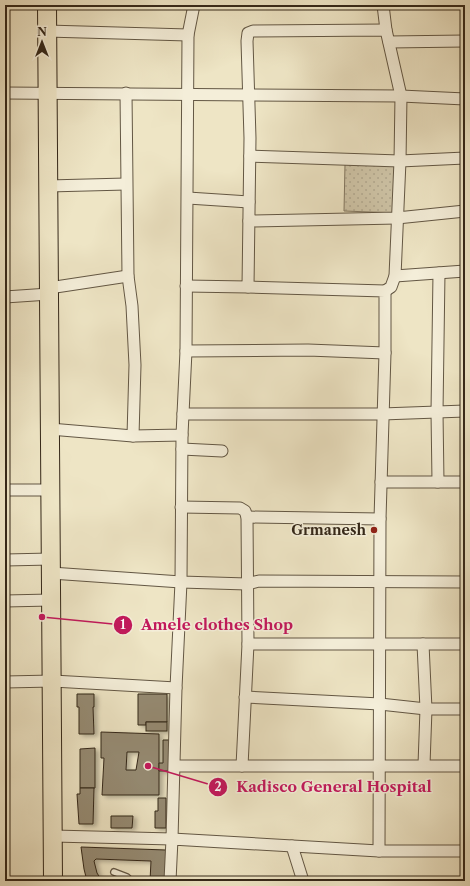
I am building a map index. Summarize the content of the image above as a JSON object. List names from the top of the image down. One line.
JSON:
{"places":["Grmanesh","Amele clothes Shop","Kadisco General Hospital"],"north":"top"}
